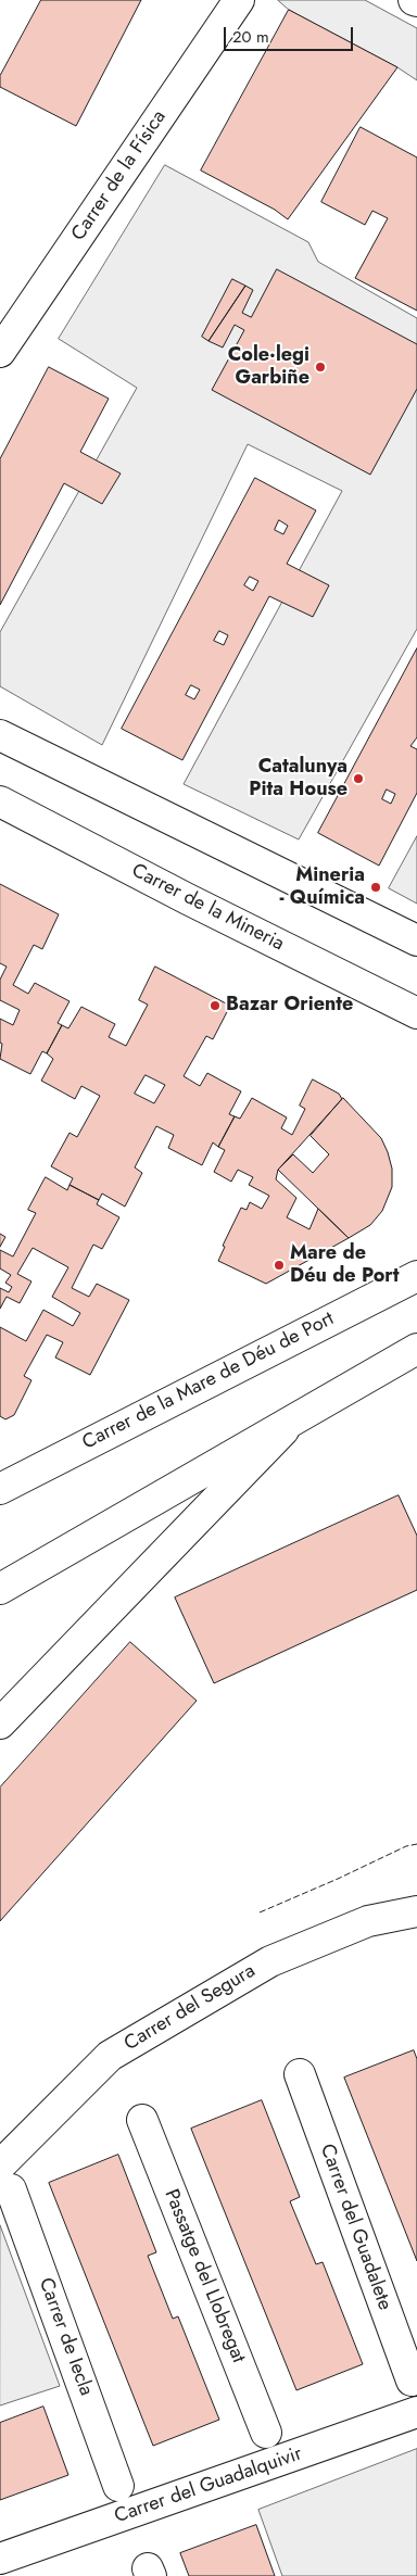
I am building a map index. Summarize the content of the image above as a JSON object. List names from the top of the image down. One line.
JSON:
{"streets":{"street":["Carrer de la Física","Carrer de la Mineria","Carrer de la Mare de Déu de Port","Carrer del Segura","Carrer del Guadalete","Passatge del Llobregat","Carrer de Iecla","Carrer del Guadalquivir"]},"crossings":[["Carrer del Segura","Carrer de Iecla"]],"places":["Cole·legi Garbiñe","Catalunya Pita House","Mineria - Química","Bazar Oriente","Mare de Déu de Port"],"scale_bar":"20 m"}
